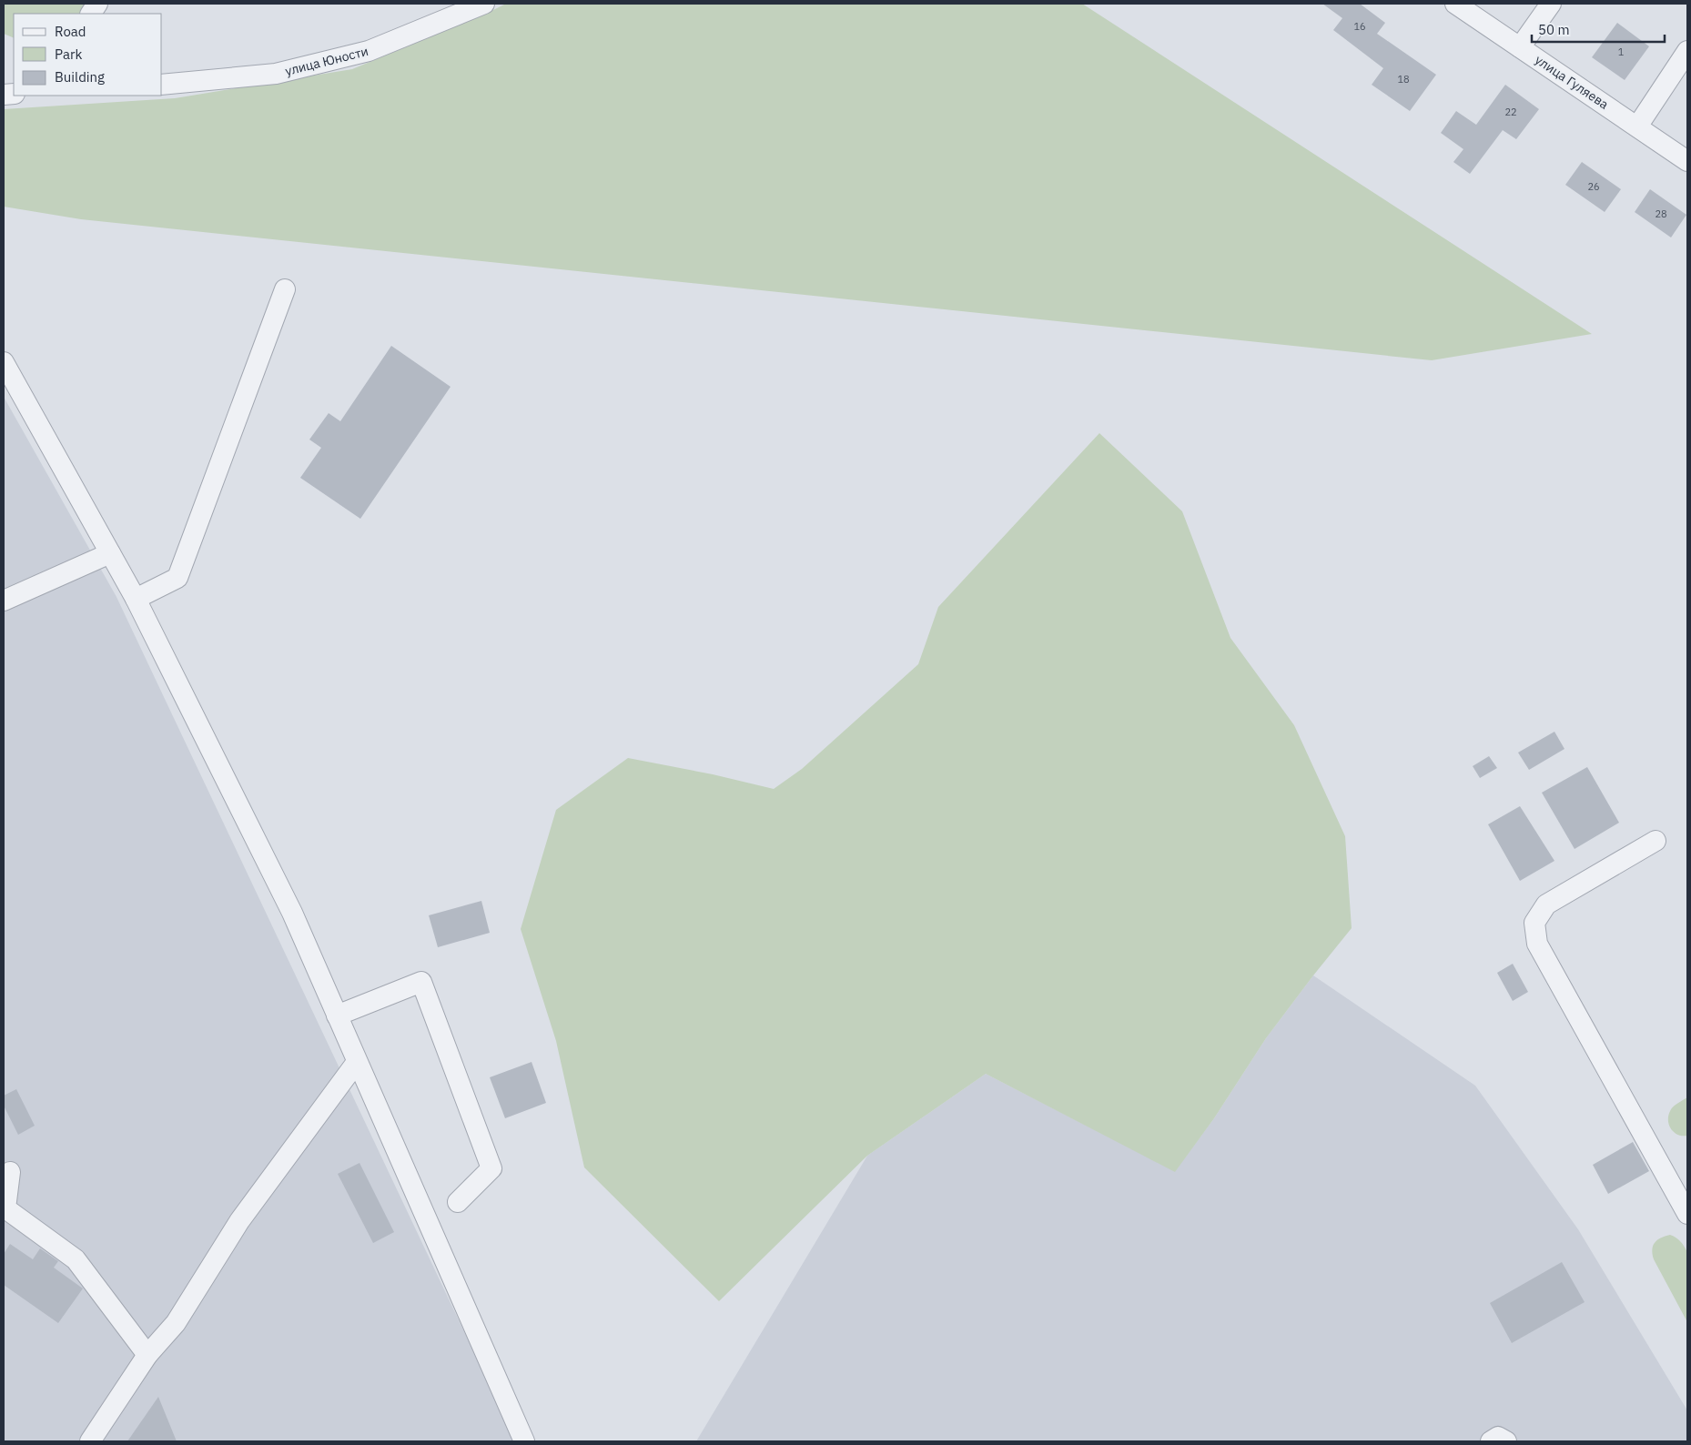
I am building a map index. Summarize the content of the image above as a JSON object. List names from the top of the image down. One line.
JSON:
{"streets":{"street":["улица Юности","улица Гуляева"]},"house_numbers":["16","1","18","22","26","28"],"legend":["Road","Park","Building"],"scale_bar":"50 m"}
